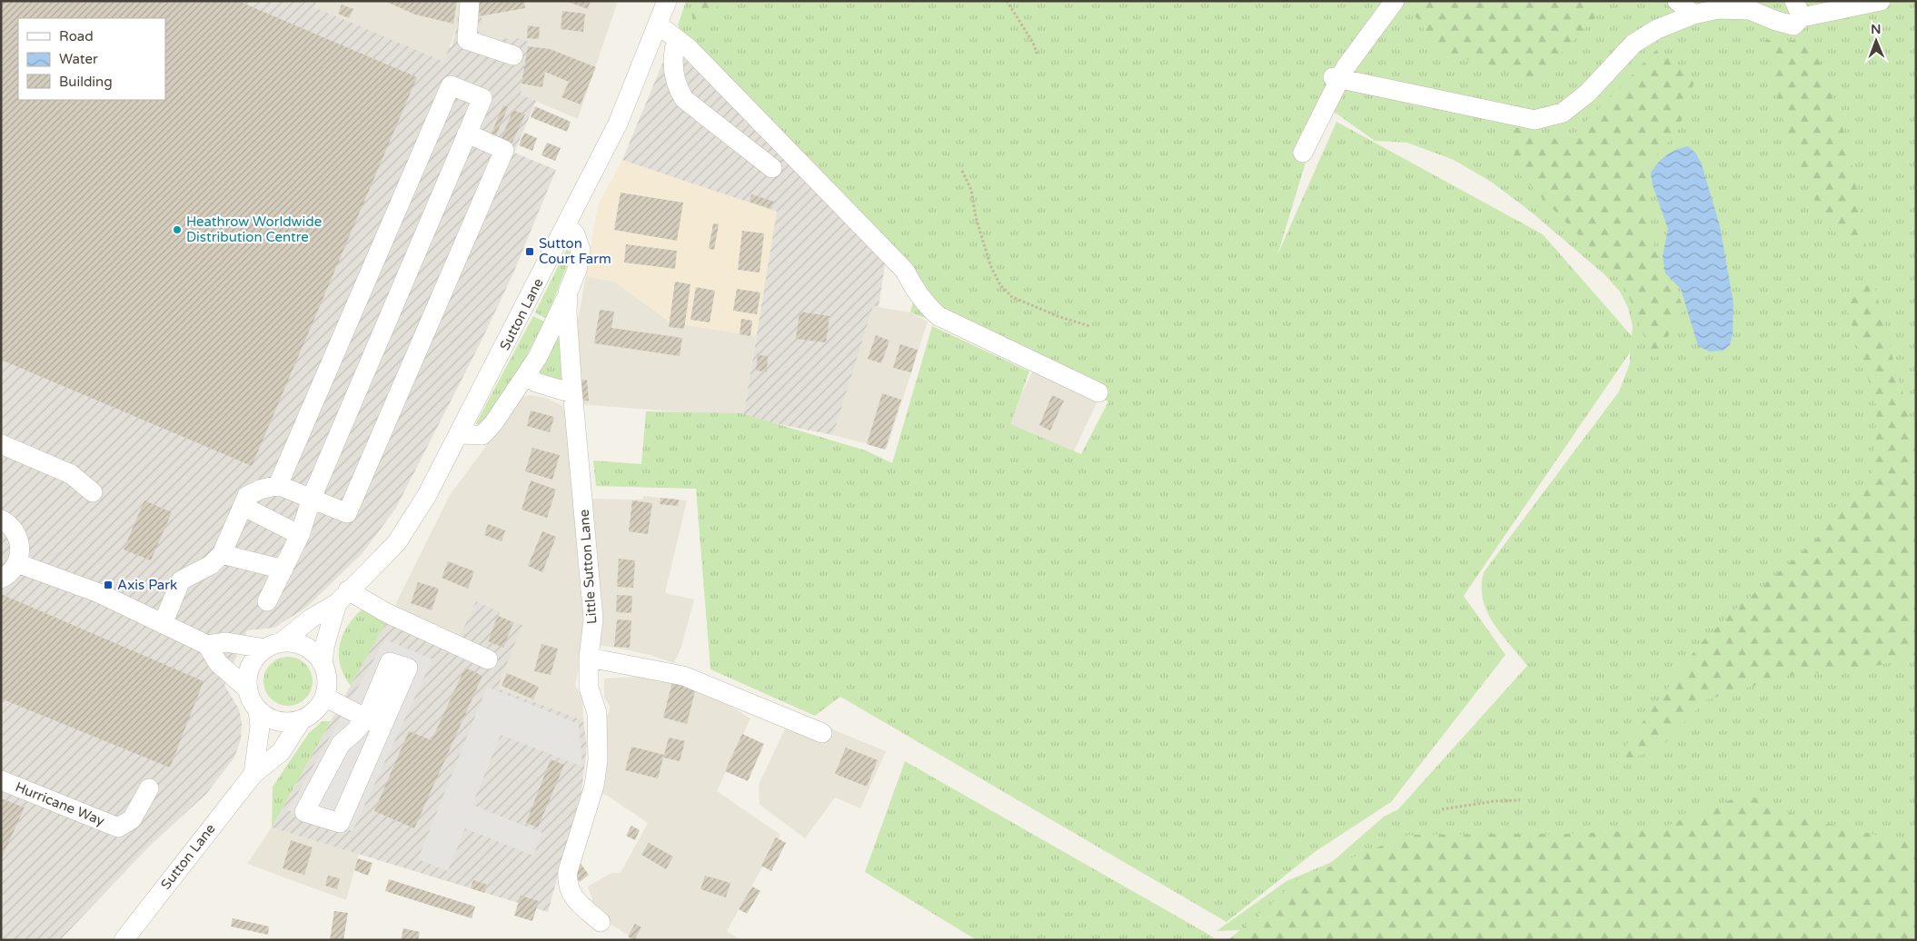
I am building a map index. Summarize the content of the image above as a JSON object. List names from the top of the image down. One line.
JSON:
{"streets":{"street":["Sutton Lane","Little Sutton Lane","Hurricane Way"]},"crossings":[["Sutton Lane","Little Sutton Lane"]],"places":{"other":["Heathrow Worldwide Distribution Centre"],"transit":["Sutton Court Farm","Axis Park"]},"legend":["Road","Water","Building"],"north":"top"}
